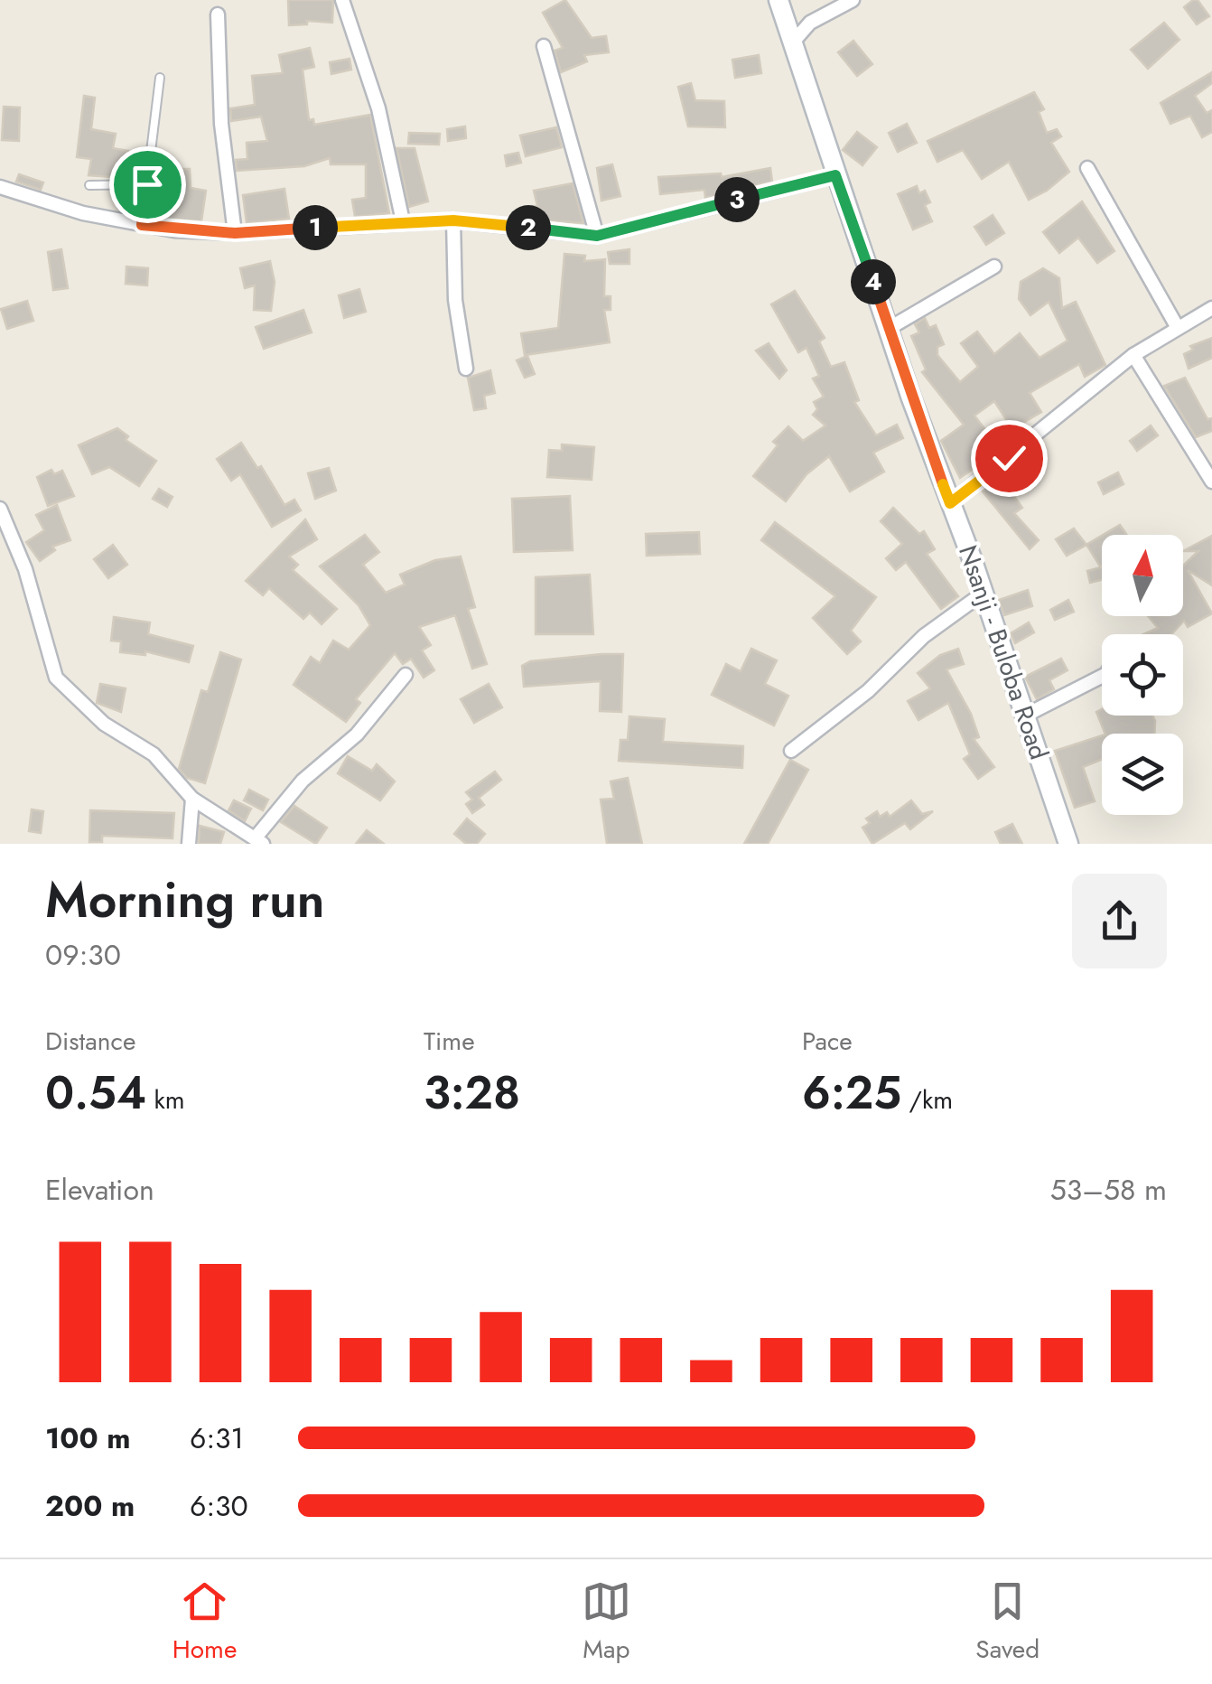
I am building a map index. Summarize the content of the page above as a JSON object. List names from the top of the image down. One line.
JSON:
{"streets":{"main road":["Nsanji - Buloba Road"]},"north":"top","page":{"pins":["3","1","2","4"],"heading":["Morning run","09:30"],"stats":[["Distance","0.54 km"],["Time","3:28"],["Pace","6:25 /km"]],"chart":["Elevation","53–58 m"],"list":[{"name":"100 m","note":"6:31"},{"name":"200 m","note":"6:30"}],"tabs":["Home","Map","Saved"]}}
